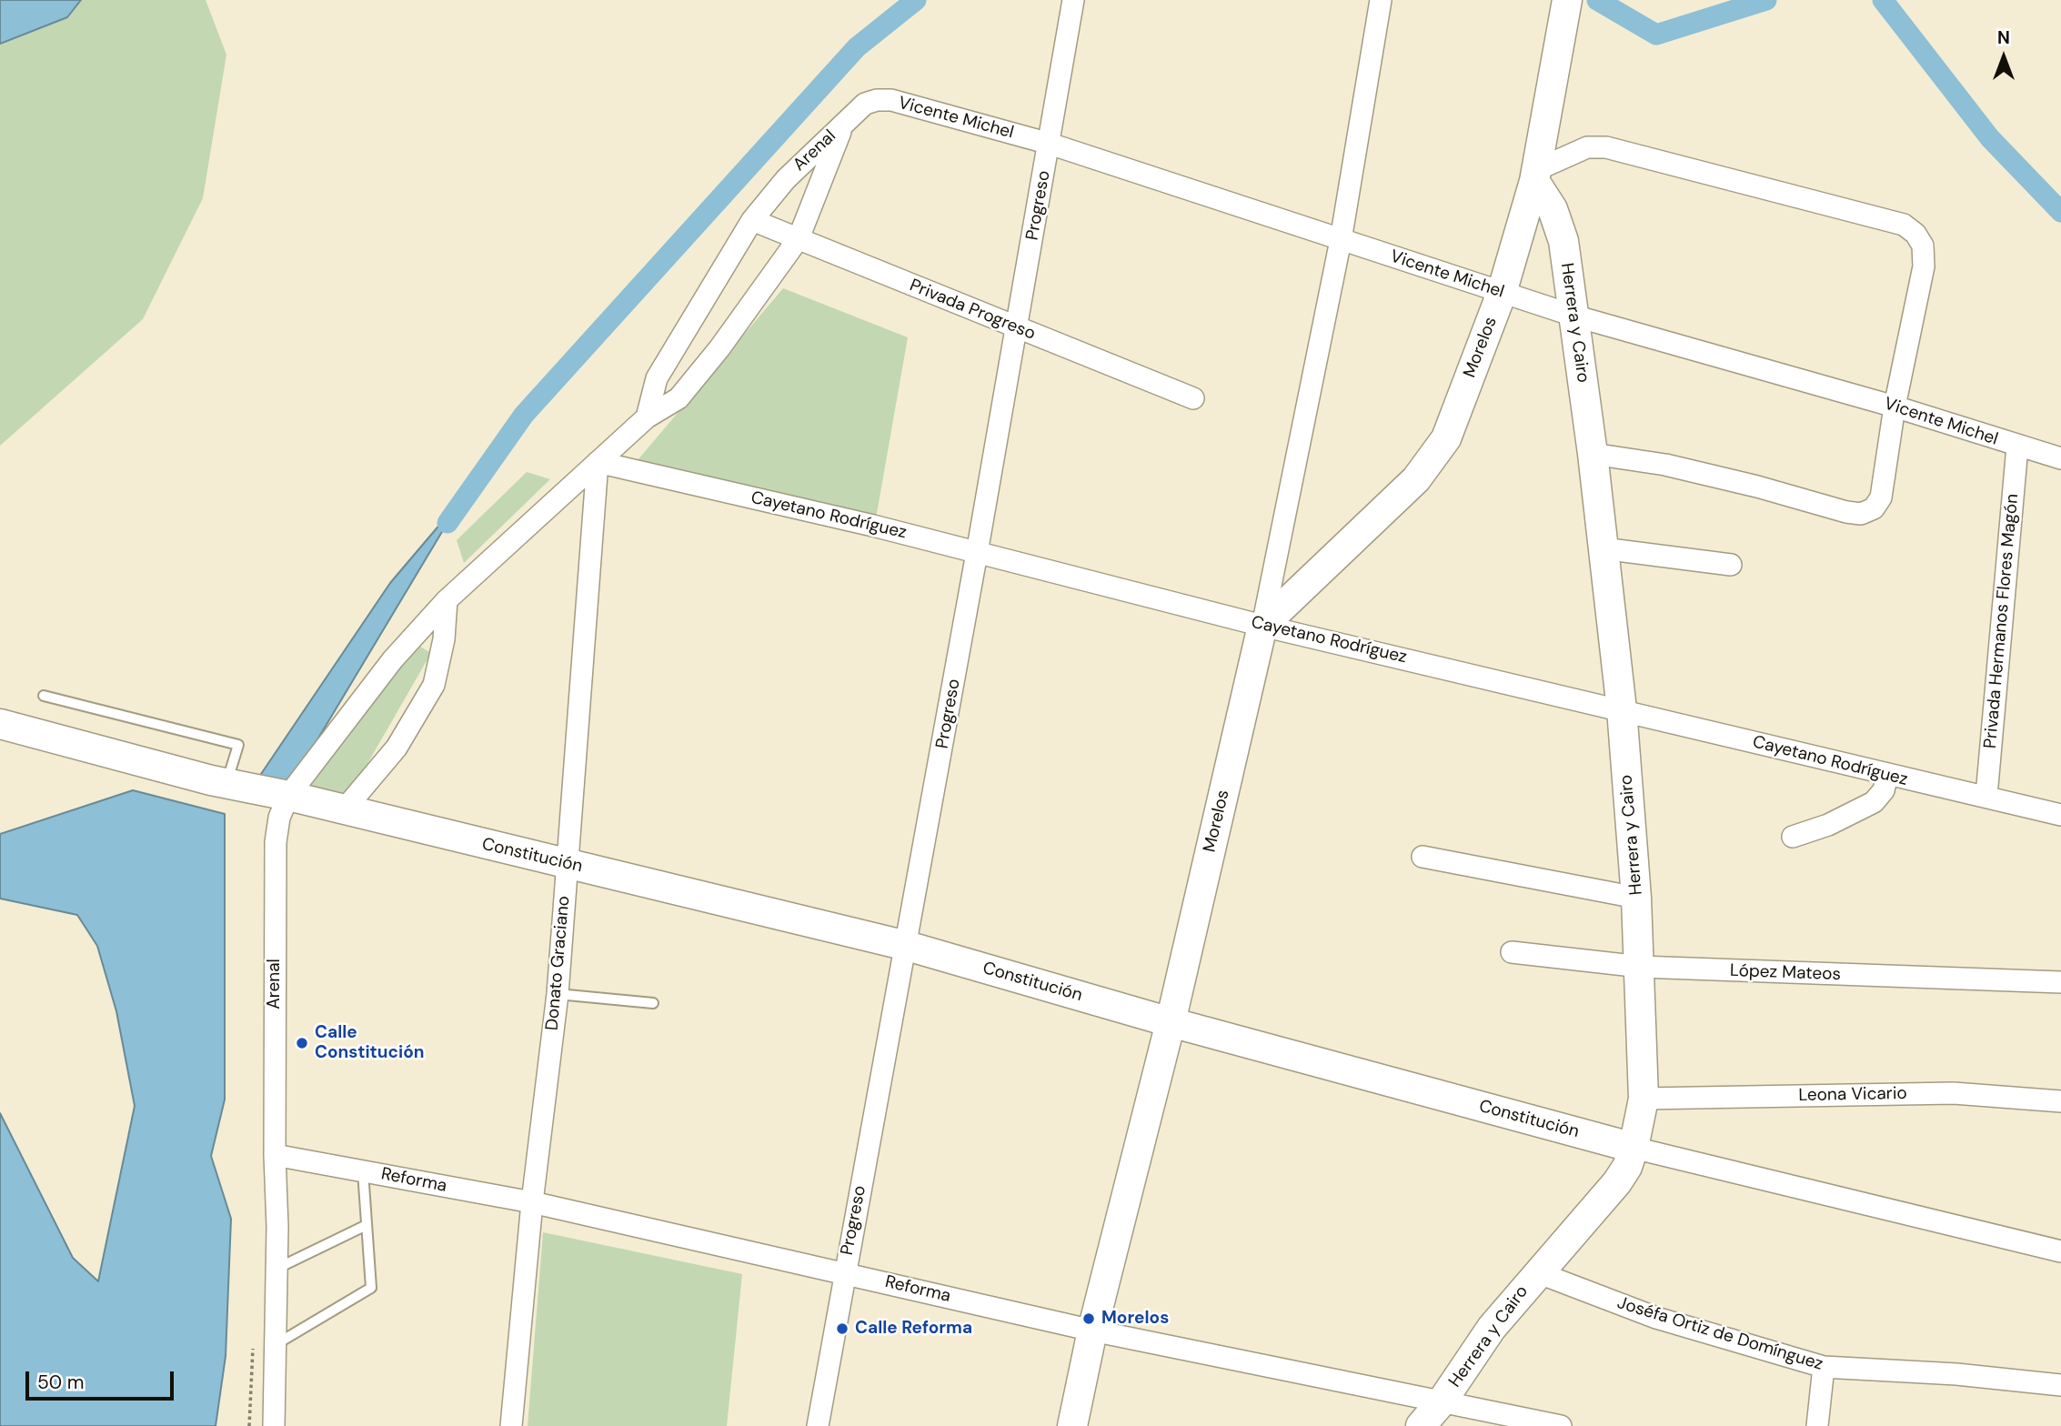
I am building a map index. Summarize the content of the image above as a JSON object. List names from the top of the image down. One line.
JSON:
{"streets":{"street":["Vicente Michel","Arenal","Progreso","Privada Progreso","Herrera y Cairo","Morelos","Cayetano Rodríguez","Privada Hermanos Flores Magón","Constitución","Donato Graciano","López Mateos","Leona Vicario","Reforma","Joséfa Ortiz de Domínguez"]},"crossings":[["Vicente Michel","Arenal"],["Vicente Michel","Progreso"],["Vicente Michel","Herrera y Cairo"],["Vicente Michel","Morelos"],["Vicente Michel","Privada Hermanos Flores Magón"],["Arenal","Privada Progreso"],["Arenal","Cayetano Rodríguez"],["Arenal","Constitución"],["Arenal","Donato Graciano"],["Arenal","Reforma"],["Progreso","Privada Progreso"],["Progreso","Cayetano Rodríguez"],["Progreso","Constitución"],["Progreso","Reforma"],["Herrera y Cairo","Morelos"],["Herrera y Cairo","Cayetano Rodríguez"],["Herrera y Cairo","Constitución"],["Herrera y Cairo","López Mateos"],["Herrera y Cairo","Leona Vicario"],["Herrera y Cairo","Reforma"],["Herrera y Cairo","Joséfa Ortiz de Domínguez"],["Morelos","Cayetano Rodríguez"],["Morelos","Constitución"],["Morelos","Reforma"],["Cayetano Rodríguez","Privada Hermanos Flores Magón"],["Cayetano Rodríguez","Donato Graciano"],["Constitución","Donato Graciano"],["Donato Graciano","Reforma"]],"places":["Calle Constitución","Morelos","Calle Reforma"],"scale_bar":"50 m","north":"top"}
